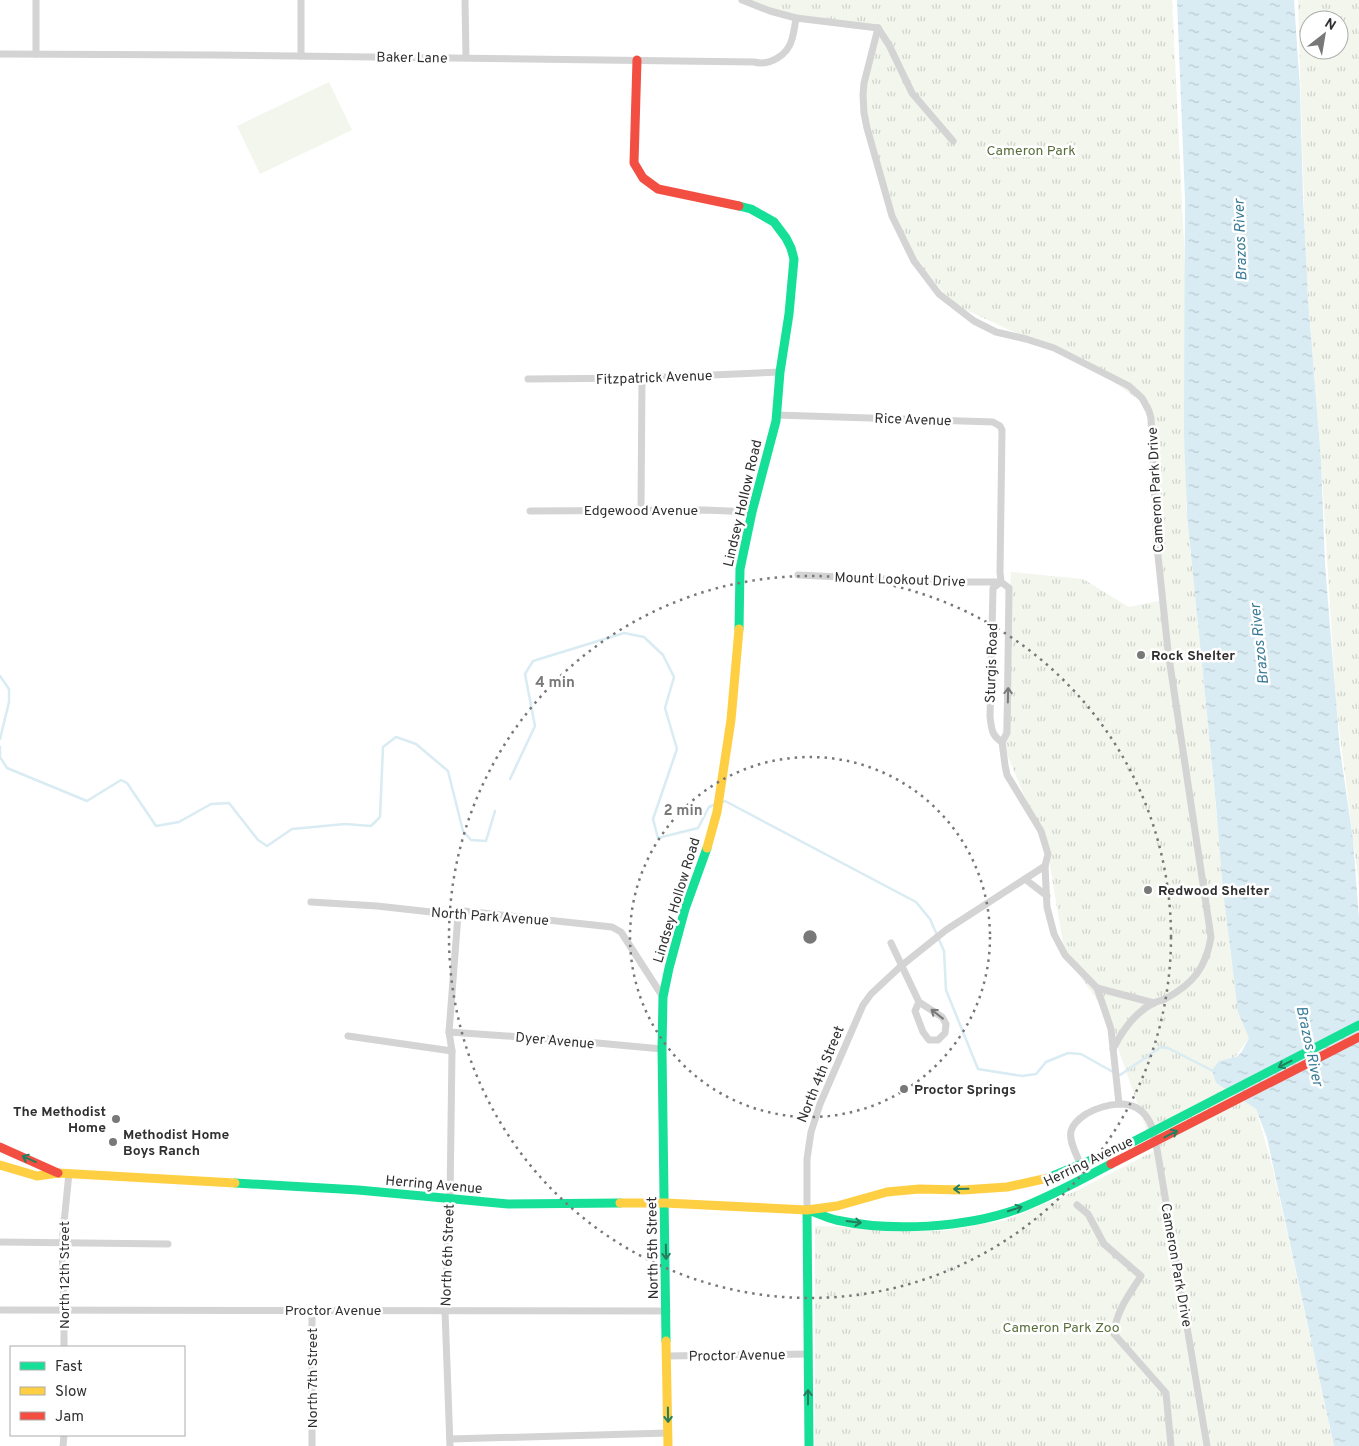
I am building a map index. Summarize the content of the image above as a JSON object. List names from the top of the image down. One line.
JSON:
{"streets":{"main road":["Lindsey Hollow Road","North 4th Street","Herring Avenue","North 5th Street"],"street":["Baker Lane","Fitzpatrick Avenue","Rice Avenue","Cameron Park Drive","Edgewood Avenue","Mount Lookout Drive","Sturgis Road","North Park Avenue","Dyer Avenue","North 6th Street","North 12th Street","Proctor Avenue","North 7th Street"]},"crossings":[["Baker Lane","Lindsey Hollow Road"],["Fitzpatrick Avenue","Lindsey Hollow Road"],["Rice Avenue","Lindsey Hollow Road"],["Rice Avenue","Sturgis Road"],["Cameron Park Drive","Sturgis Road"],["Lindsey Hollow Road","Edgewood Avenue"],["Lindsey Hollow Road","North Park Avenue"],["Lindsey Hollow Road","Dyer Avenue"],["Lindsey Hollow Road","North 5th Street"],["Mount Lookout Drive","Sturgis Road"],["Sturgis Road","North 4th Street"],["North Park Avenue","North 6th Street"],["Dyer Avenue","North 5th Street"],["Dyer Avenue","North 6th Street"],["North 4th Street","Herring Avenue"],["North 4th Street","Proctor Avenue"],["Herring Avenue","North 5th Street"],["Herring Avenue","North 6th Street"],["Herring Avenue","North 12th Street"],["North 5th Street","Proctor Avenue"],["North 6th Street","Proctor Avenue"],["North 12th Street","Proctor Avenue"],["Proctor Avenue","North 7th Street"]],"one_way":["North 5th Street"],"water":["Brazos River"],"parks":["Cameron Park","Cameron Park Zoo"],"places":["Rock Shelter","Redwood Shelter","Proctor Springs","The Methodist Home","Methodist Home Boys Ranch"],"legend":["Fast","Slow","Jam"],"north":"top right","rings":["4 min","2 min"]}
